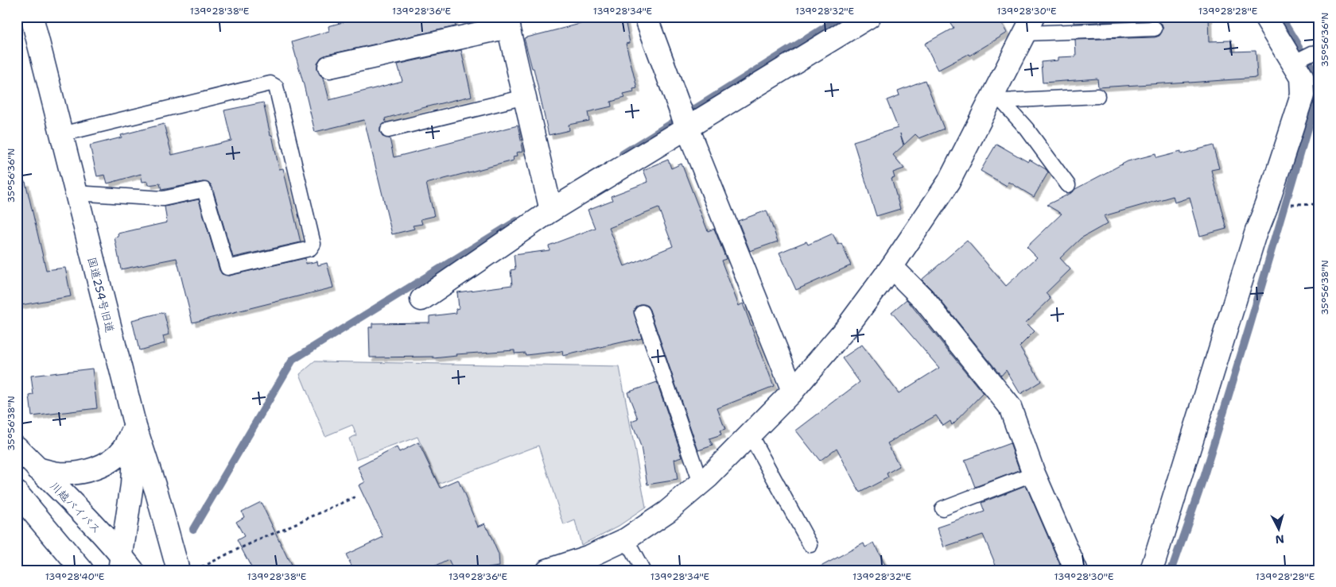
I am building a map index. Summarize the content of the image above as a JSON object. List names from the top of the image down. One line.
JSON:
{"streets":{"main road":["国道254号旧道","川越バイパス"]},"north":"bottom","coordinates":["139°28'38\"E","139°28'36\"E","139°28'34\"E","139°28'32\"E","139°28'30\"E","139°28'28\"E","35°56'36\"N","35°56'38\"N","139°28'40\"E"]}
